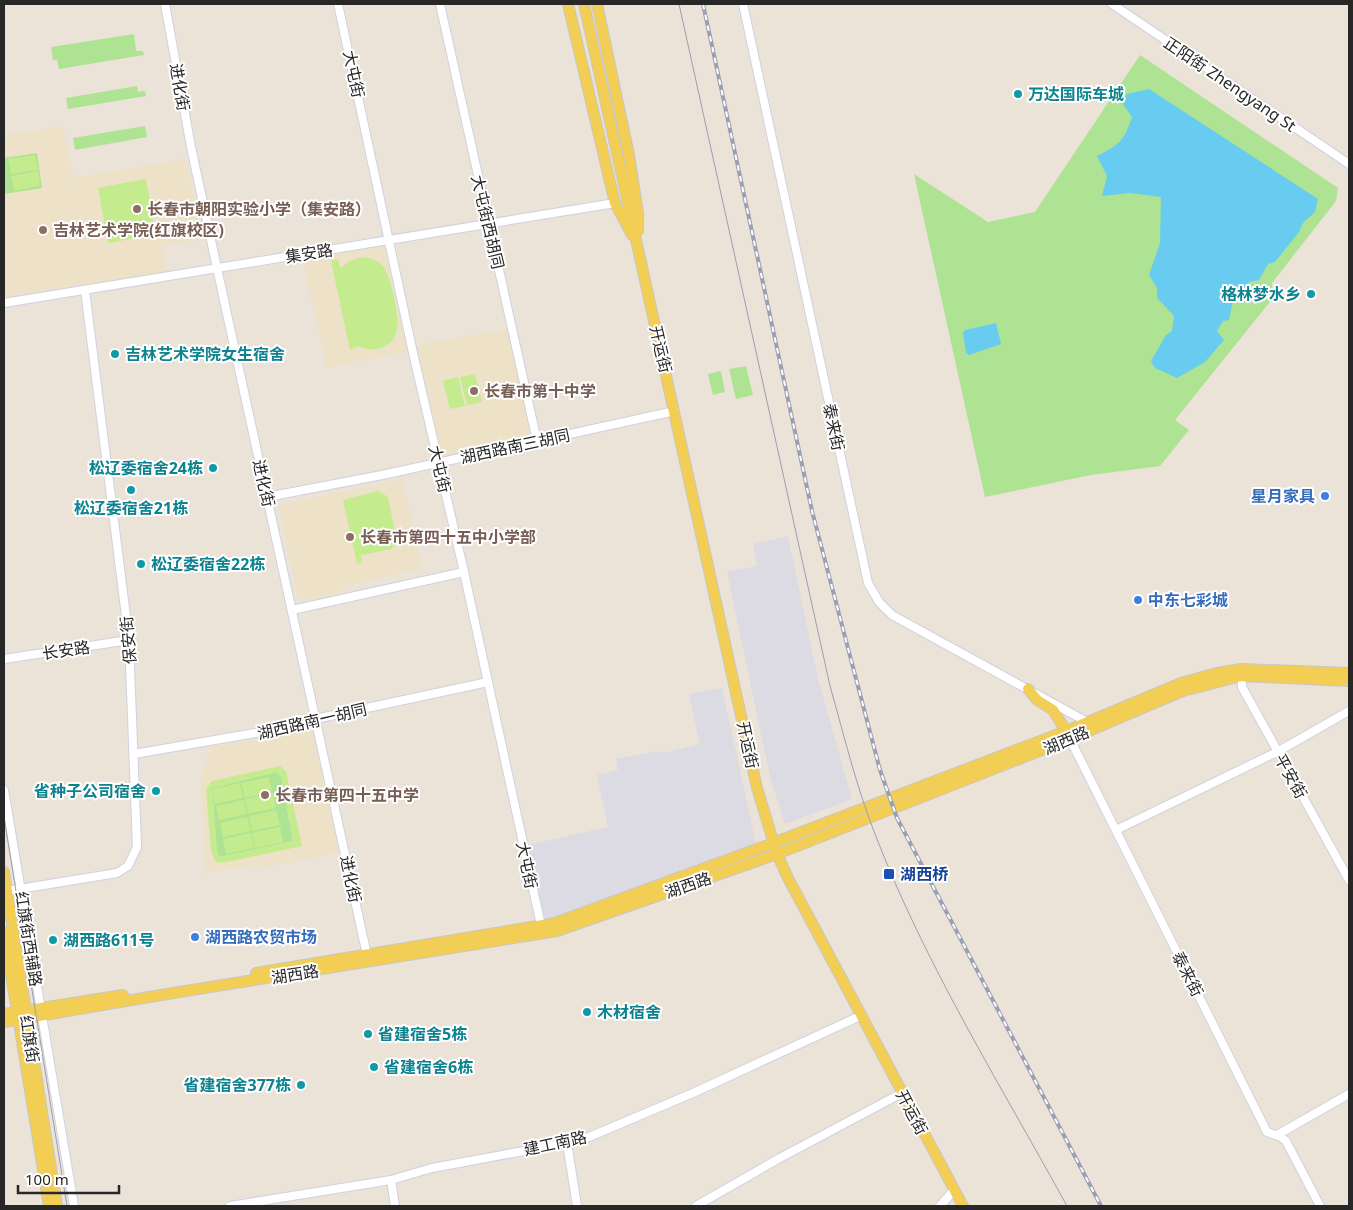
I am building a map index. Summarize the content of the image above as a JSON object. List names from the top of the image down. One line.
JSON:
{"streets":{"main road":["开运街","湖西路","红旗街"],"street":["大屯街","正阳街 Zhengyang St","进化街","大屯街西胡同","集安路","泰来街","湖西路南三胡同","保安街","长安路","湖西路南一胡同","平安街","红旗街西辅路","建工南路"]},"crossings":[["大屯街","集安路"],["大屯街","湖西路南三胡同"],["大屯街","湖西路南一胡同"],["大屯街","湖西路"],["进化街","集安路"],["进化街","湖西路南三胡同"],["进化街","湖西路南一胡同"],["进化街","湖西路"],["大屯街西胡同","集安路"],["大屯街西胡同","湖西路南三胡同"],["集安路","开运街"],["集安路","保安街"],["开运街","湖西路南三胡同"],["开运街","湖西路"],["开运街","建工南路"],["泰来街","湖西路"],["保安街","长安路"],["保安街","湖西路南一胡同"],["保安街","红旗街西辅路"],["保安街","红旗街"],["湖西路","平安街"],["湖西路","红旗街西辅路"],["湖西路","红旗街"]],"places":{"other":["万达国际车城","长春市朝阳实验小学（集安路）","吉林艺术学院(红旗校区)","格林梦水乡","吉林艺术学院女生宿舍","长春市第十中学","松辽委宿舍24栋","松辽委宿舍21栋","星月家具","长春市第四十五中小学部","松辽委宿舍22栋","中东七彩城","省种子公司宿舍","长春市第四十五中学","湖西路农贸市场","湖西路611号","木材宿舍","省建宿舍5栋","省建宿舍6栋","省建宿舍377栋"],"transit":["湖西桥"]},"scale_bar":"100 m"}
